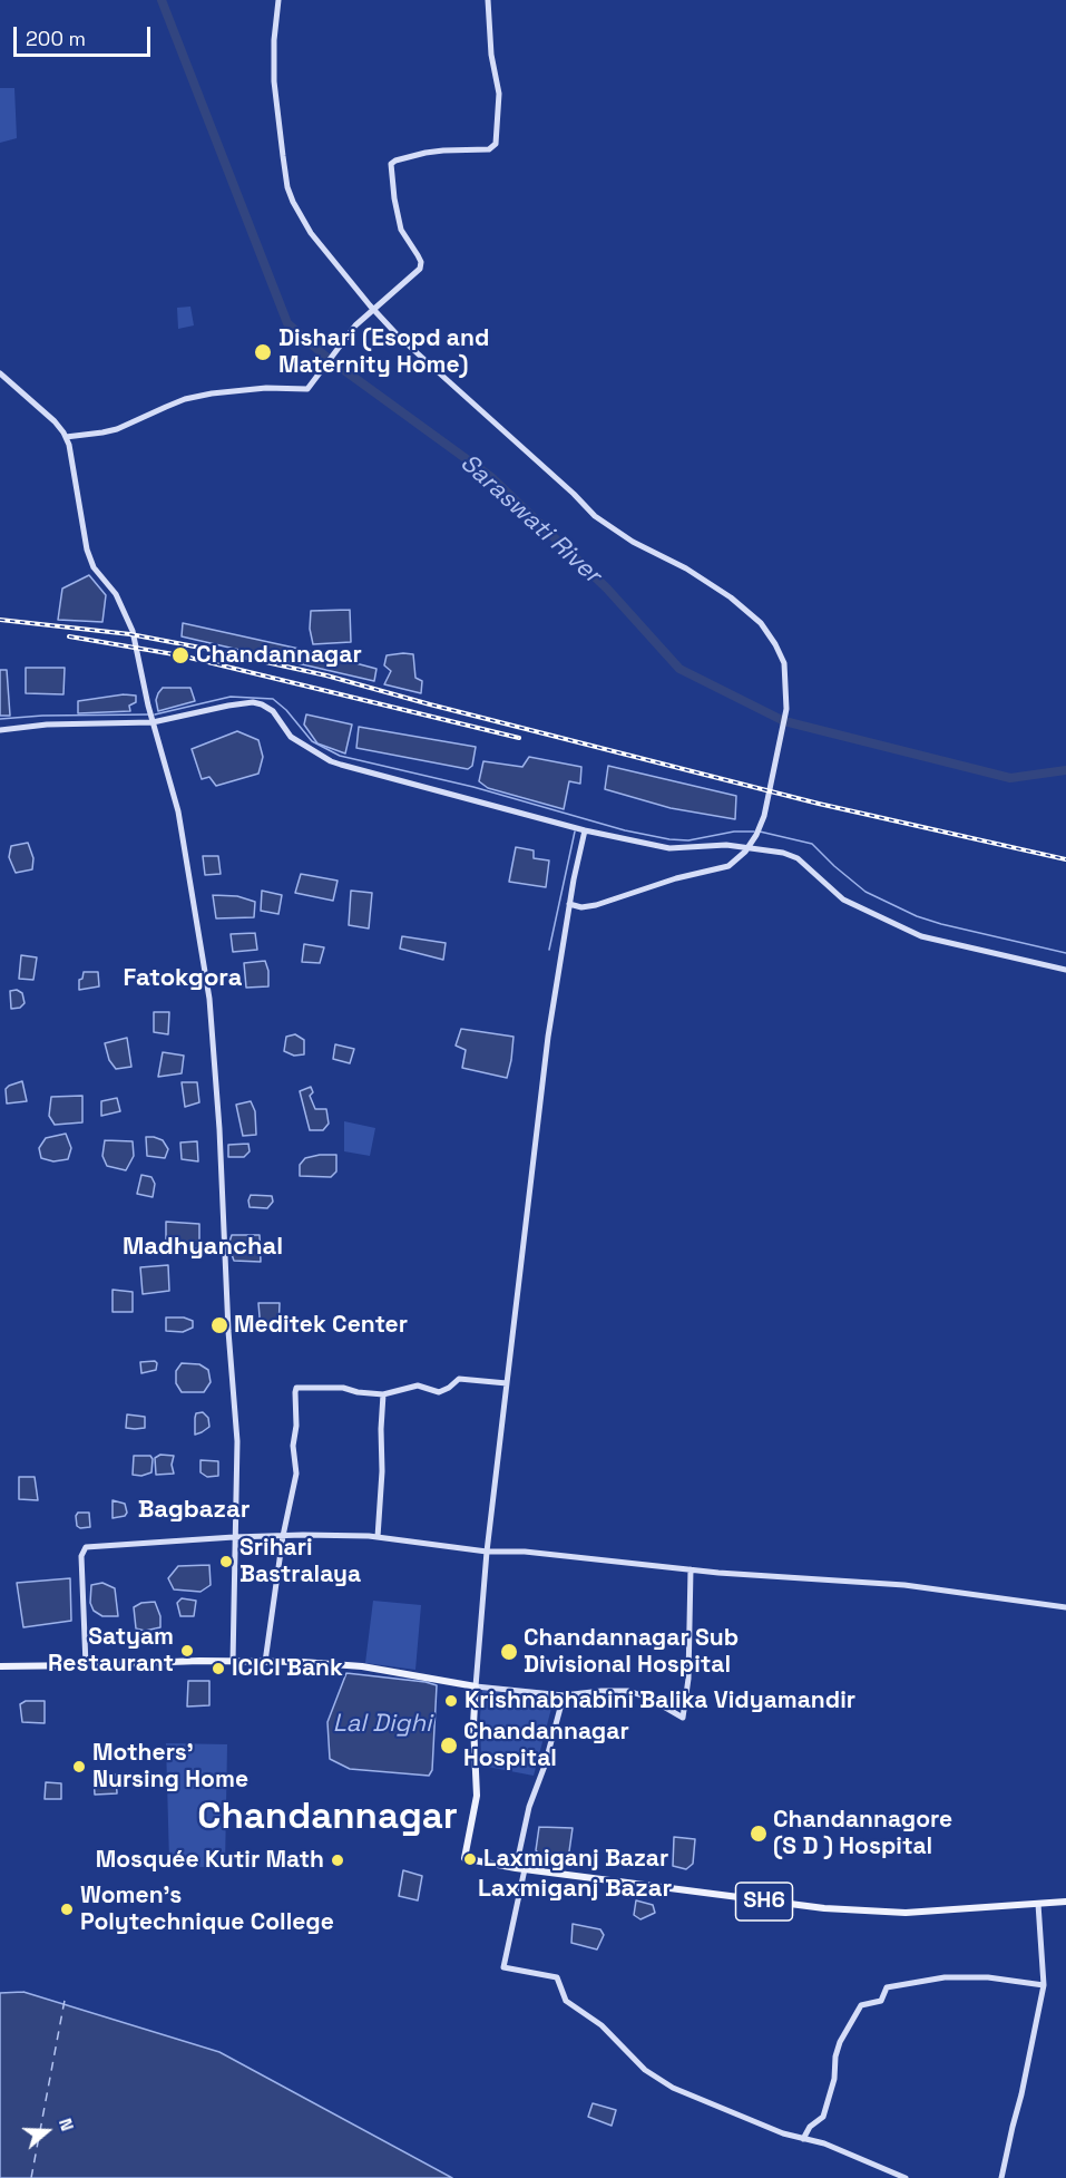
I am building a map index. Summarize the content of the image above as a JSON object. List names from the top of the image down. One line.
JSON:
{"streets":{"main road":["SH6"]},"districts":["Fatokgora","Madhyanchal","Bagbazar","Chandannagar","Laxmiganj Bazar"],"water":["Saraswati River","Lal Dighi"],"places":["Dishari (Esopd and Maternity Home)","Chandannagar","Meditek Center","Srihari Bastralaya","Satyam Restaurant","Chandannagar Sub Divisional Hospital","ICICI Bank","Krishnabhabini Balika Vidyamandir","Chandannagar Hospital","Mothers' Nursing Home","Chandannagore (S D ) Hospital","Laxmiganj Bazar","Mosquée Kutir Math","Women's Polytechnique College"],"scale_bar":"200 m","north":"right"}
